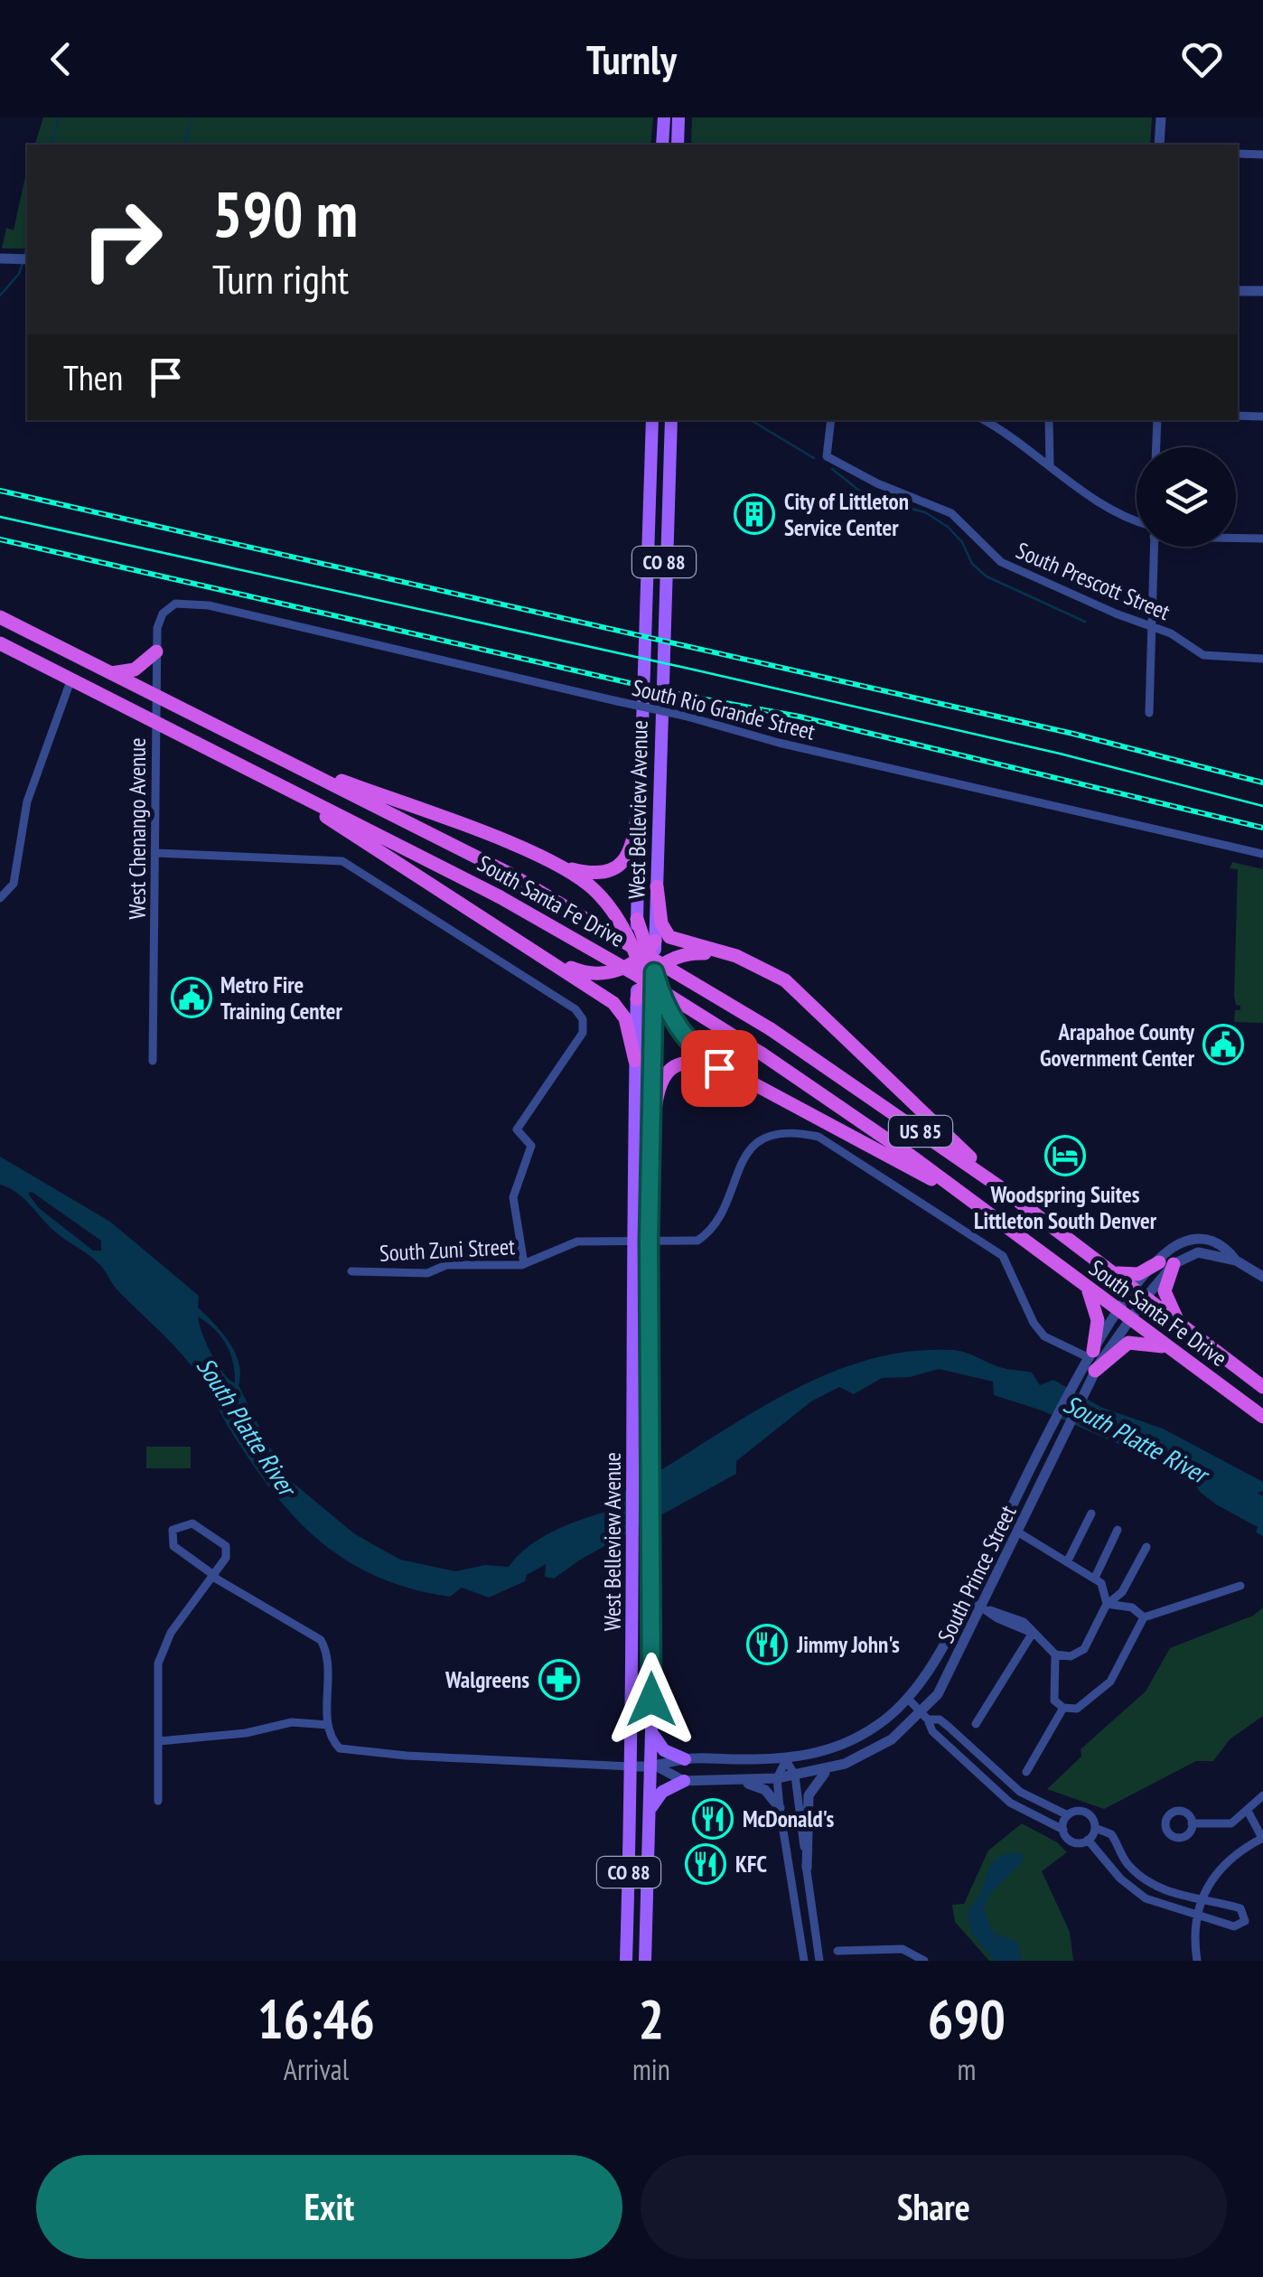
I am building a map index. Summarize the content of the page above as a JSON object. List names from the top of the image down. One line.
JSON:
{"streets":{"highway":["South Santa Fe Drive","US 85"],"main road":["CO 88","West Belleview Avenue"],"street":["South Prescott Street","South Rio Grande Street","West Chenango Avenue","South Zuni Street","South Prince Street"]},"crossings":[["South Rio Grande Street","West Chenango Avenue"],["West Belleview Avenue","South Zuni Street"],["West Belleview Avenue","South Prince Street"],["West Chenango Avenue","South Santa Fe Drive"],["South Santa Fe Drive","South Prince Street"],["South Zuni Street","South Prince Street"]],"water":["South Platte River"],"places":{"building":["City of Littleton Service Center"],"public building":["Metro Fire Training Center","Arapahoe County Government Center"],"hotel":["Woodspring Suites Littleton South Denver"],"restaurant":["Jimmy John's","McDonald's","KFC"],"pharmacy":["Walgreens"]},"page":{"header":"Turnly","turn":["590 m","Turn right"],"then":"Then","eta":["16:46","Arrival","2","min","690","m"],"buttons":["Exit","Share"]}}
